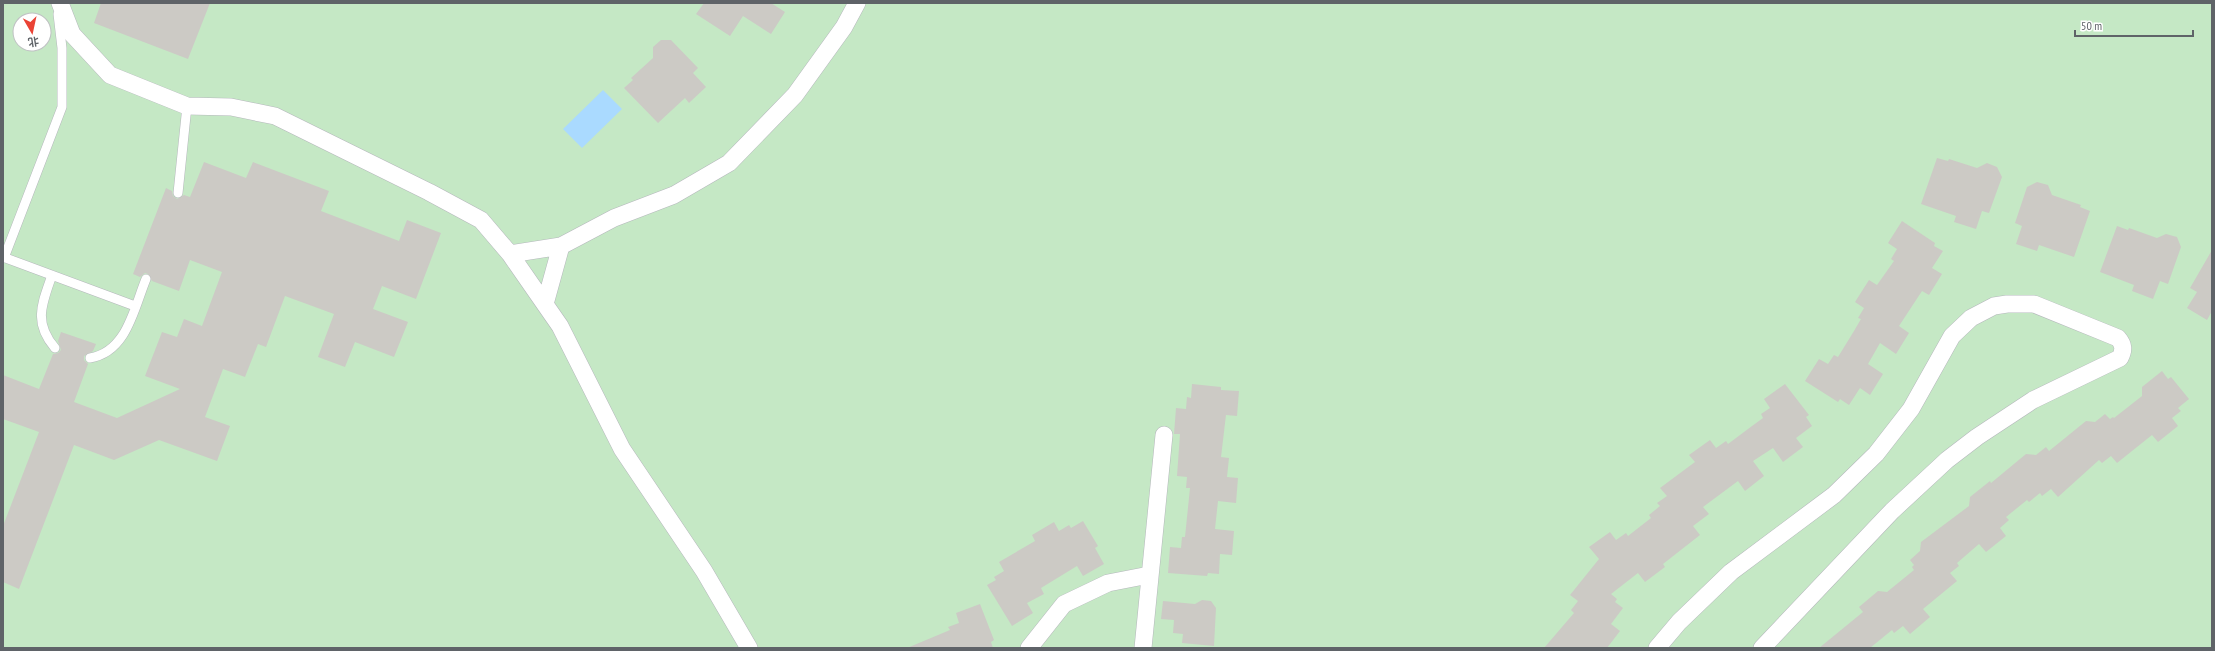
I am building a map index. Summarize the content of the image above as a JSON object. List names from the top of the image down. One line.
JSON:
{"scale_bar":"50 m","north":"bottom"}
